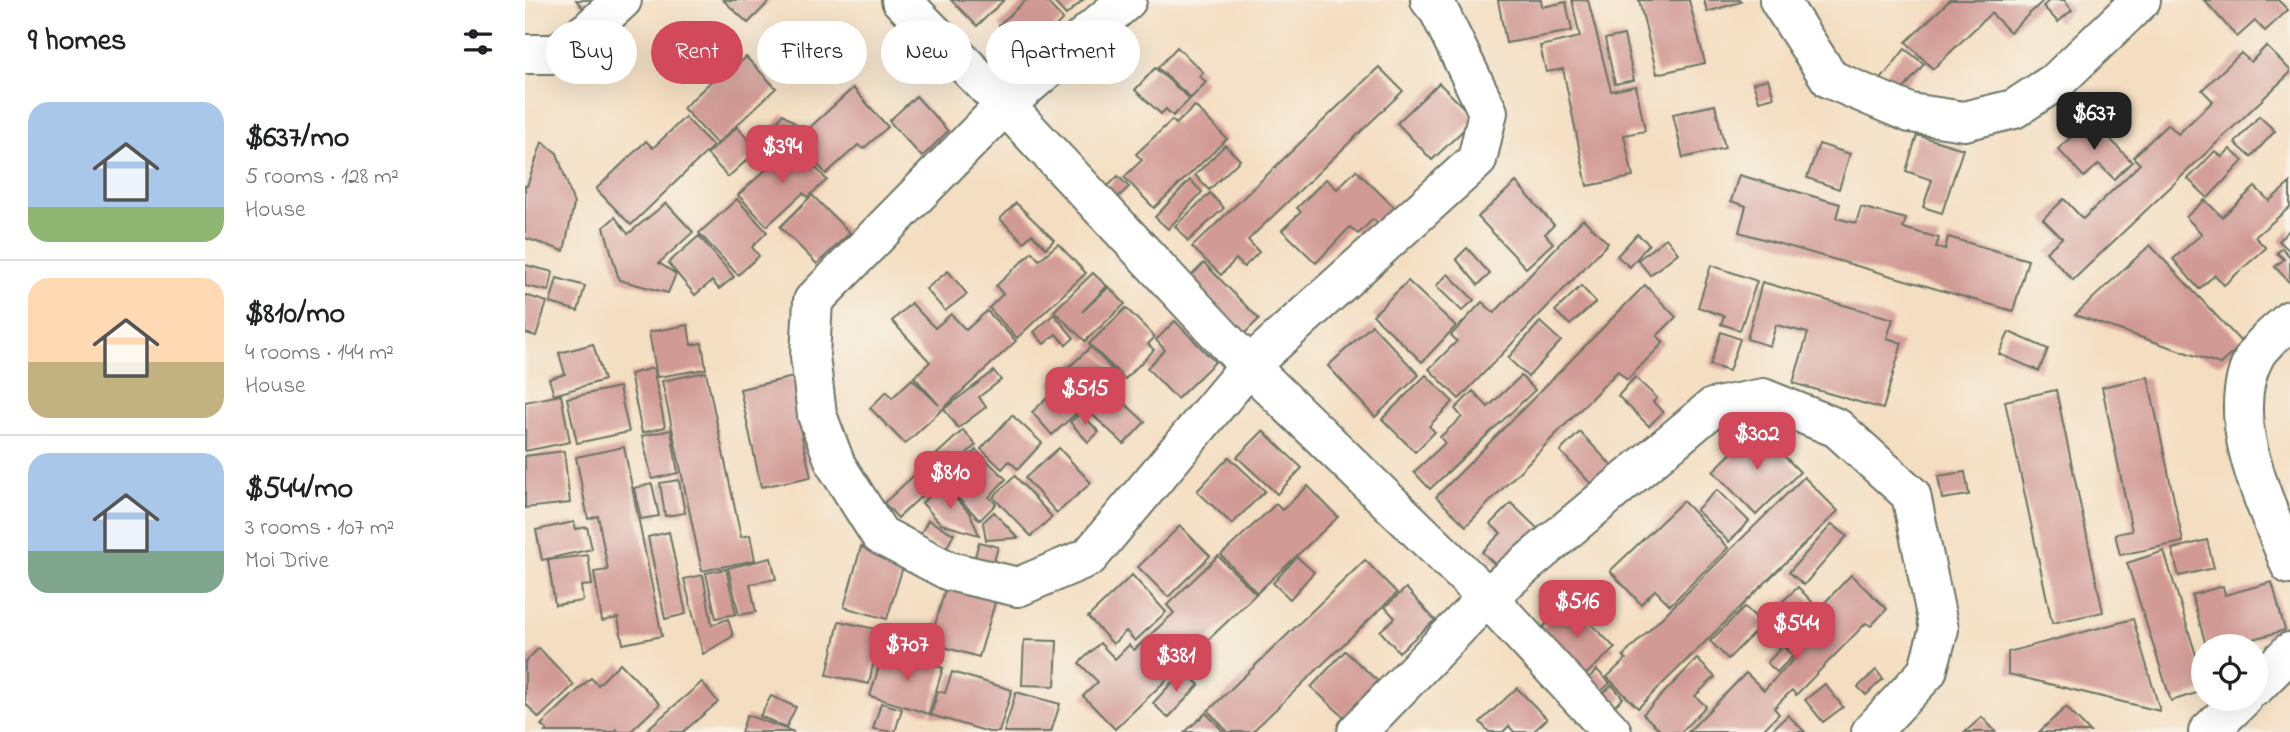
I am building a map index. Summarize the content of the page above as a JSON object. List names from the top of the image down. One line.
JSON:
{"page":{"heading":"9 homes","chip":["Buy","Rent","Filters","New","Apartment"],"list":[{"name":"$637/mo","note":"5 rooms · 128 m² · House"},{"name":"$810/mo","note":"4 rooms · 144 m² · House"},{"name":"$544/mo","note":"3 rooms · 107 m² · Moi Drive"}],"price":["$637","$394","$515","$302","$810","$516","$544","$707","$381"]}}
